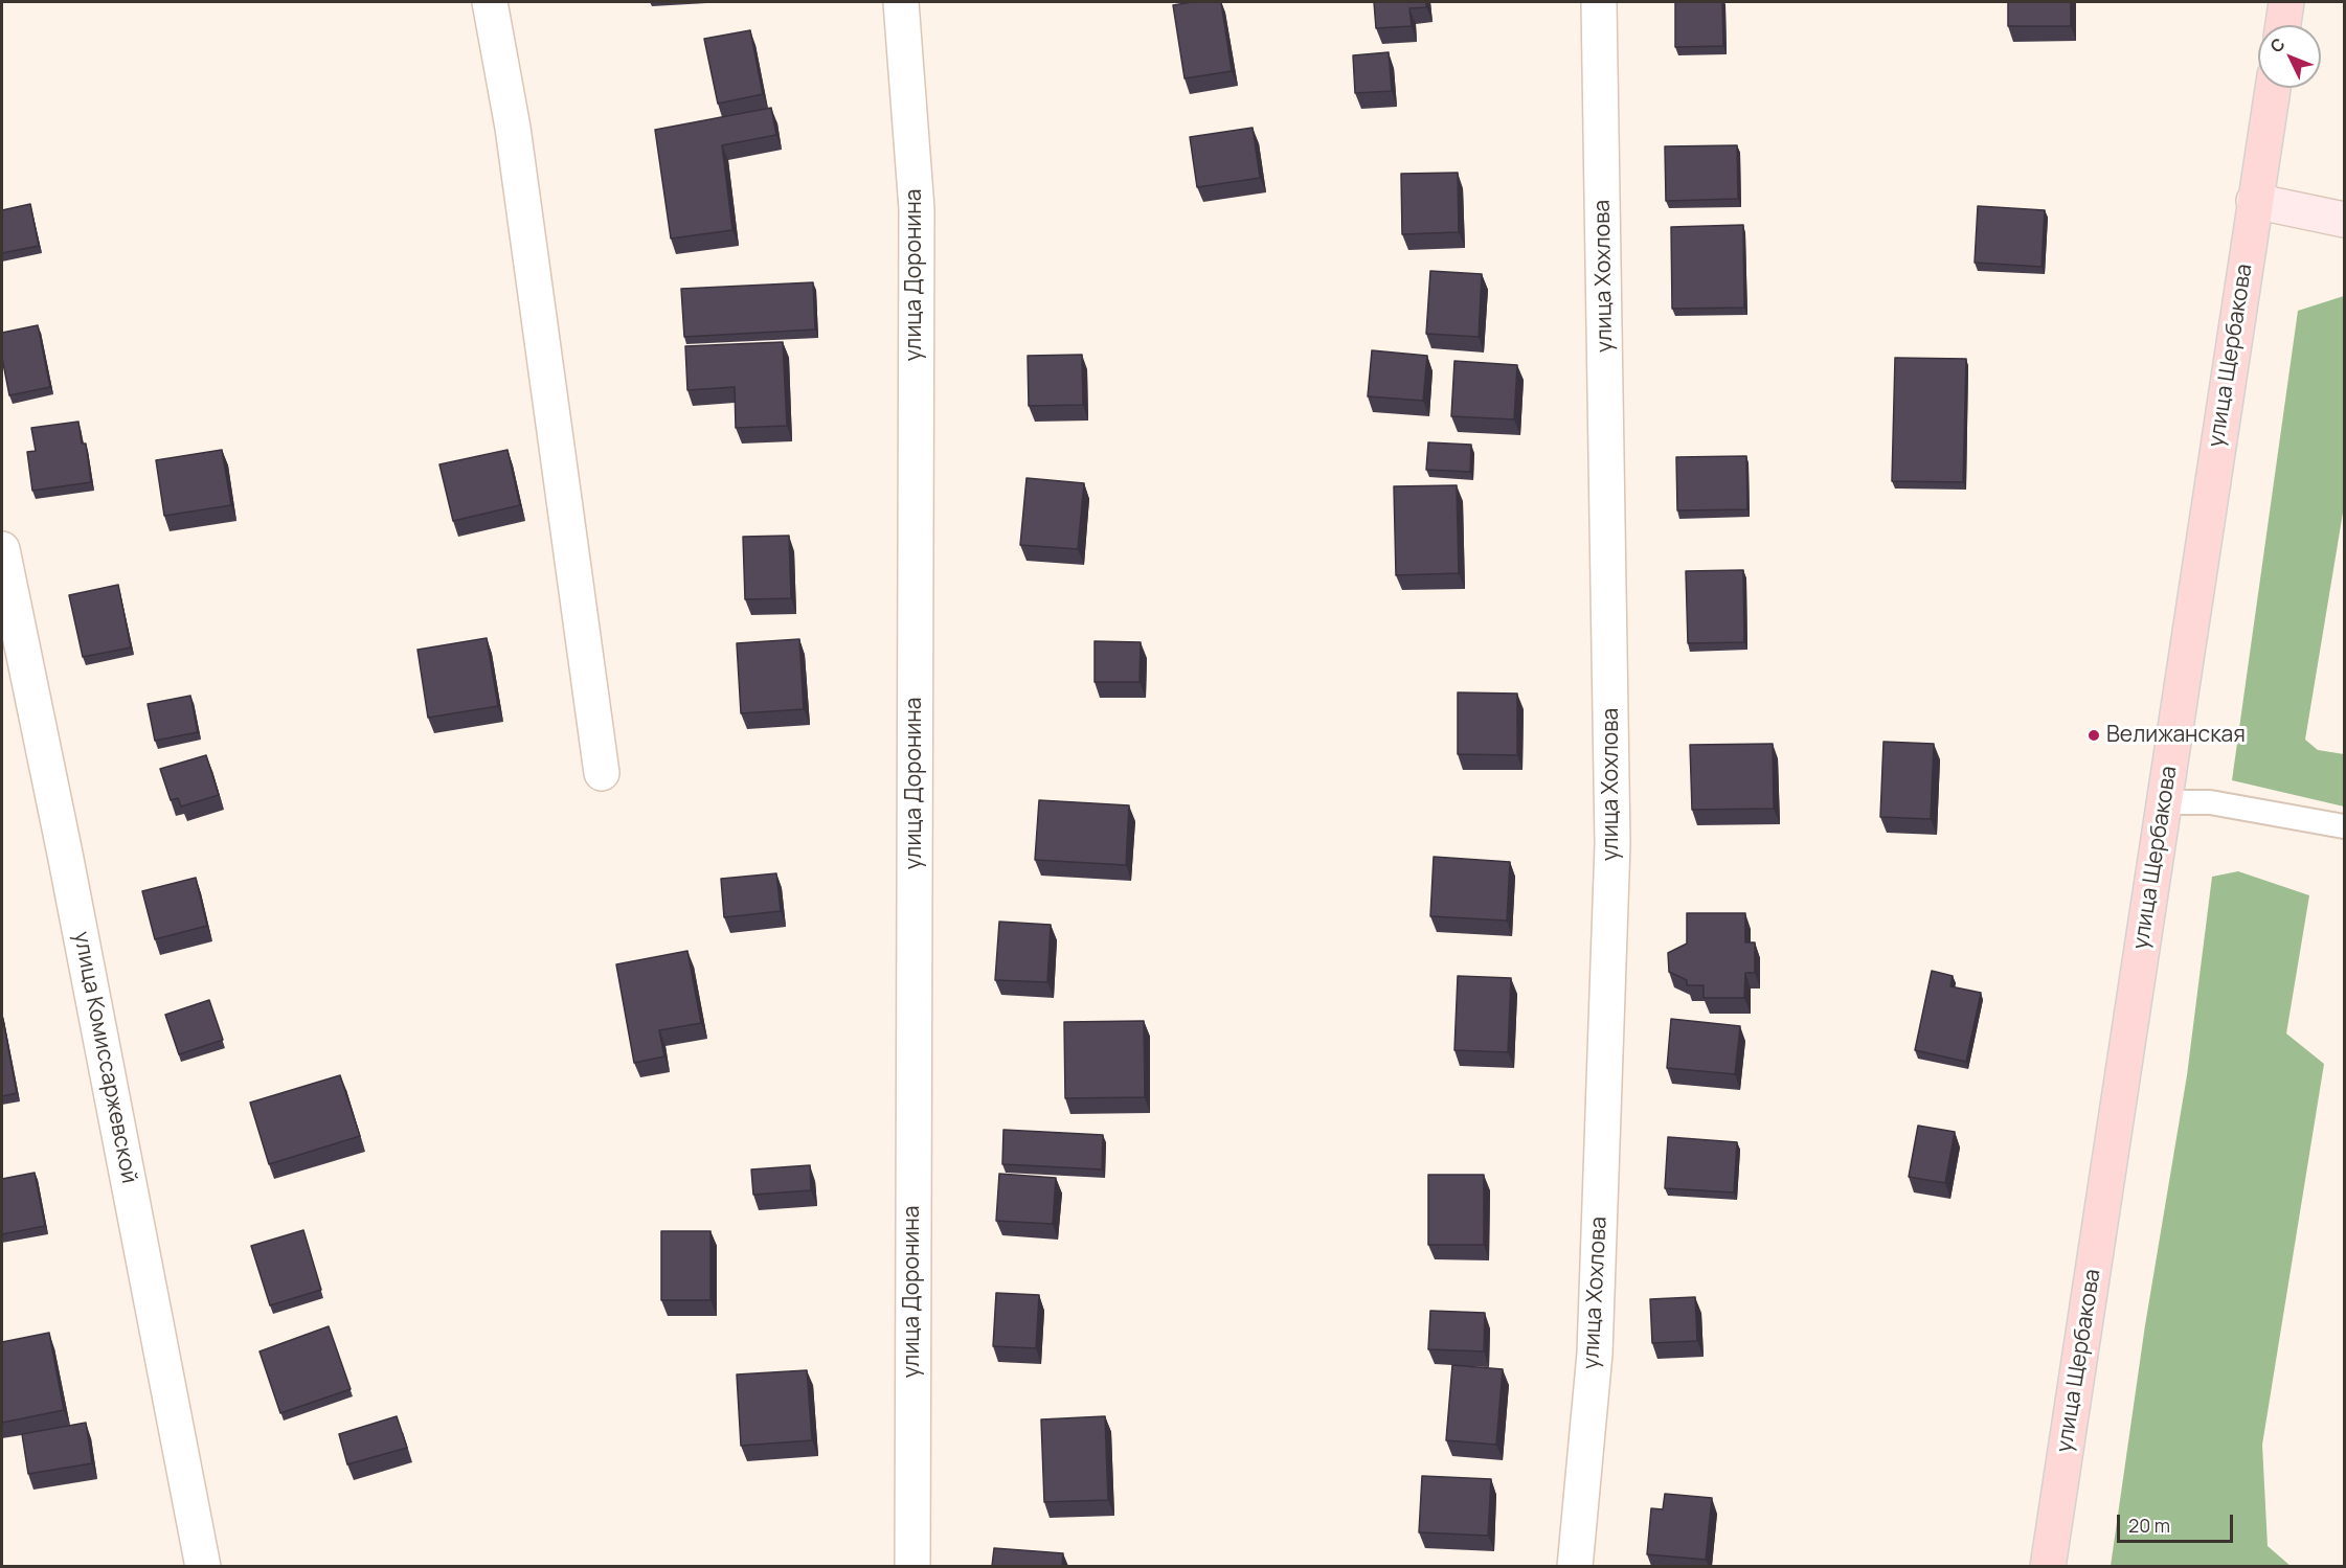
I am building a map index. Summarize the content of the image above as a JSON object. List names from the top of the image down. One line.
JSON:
{"streets":{"main road":["улица Щербакова"],"street":["улица Доронина","улица Хохлова","улица Комиссаржевской"]},"places":["Велижанская"],"scale_bar":"20 m","north":"top left"}
